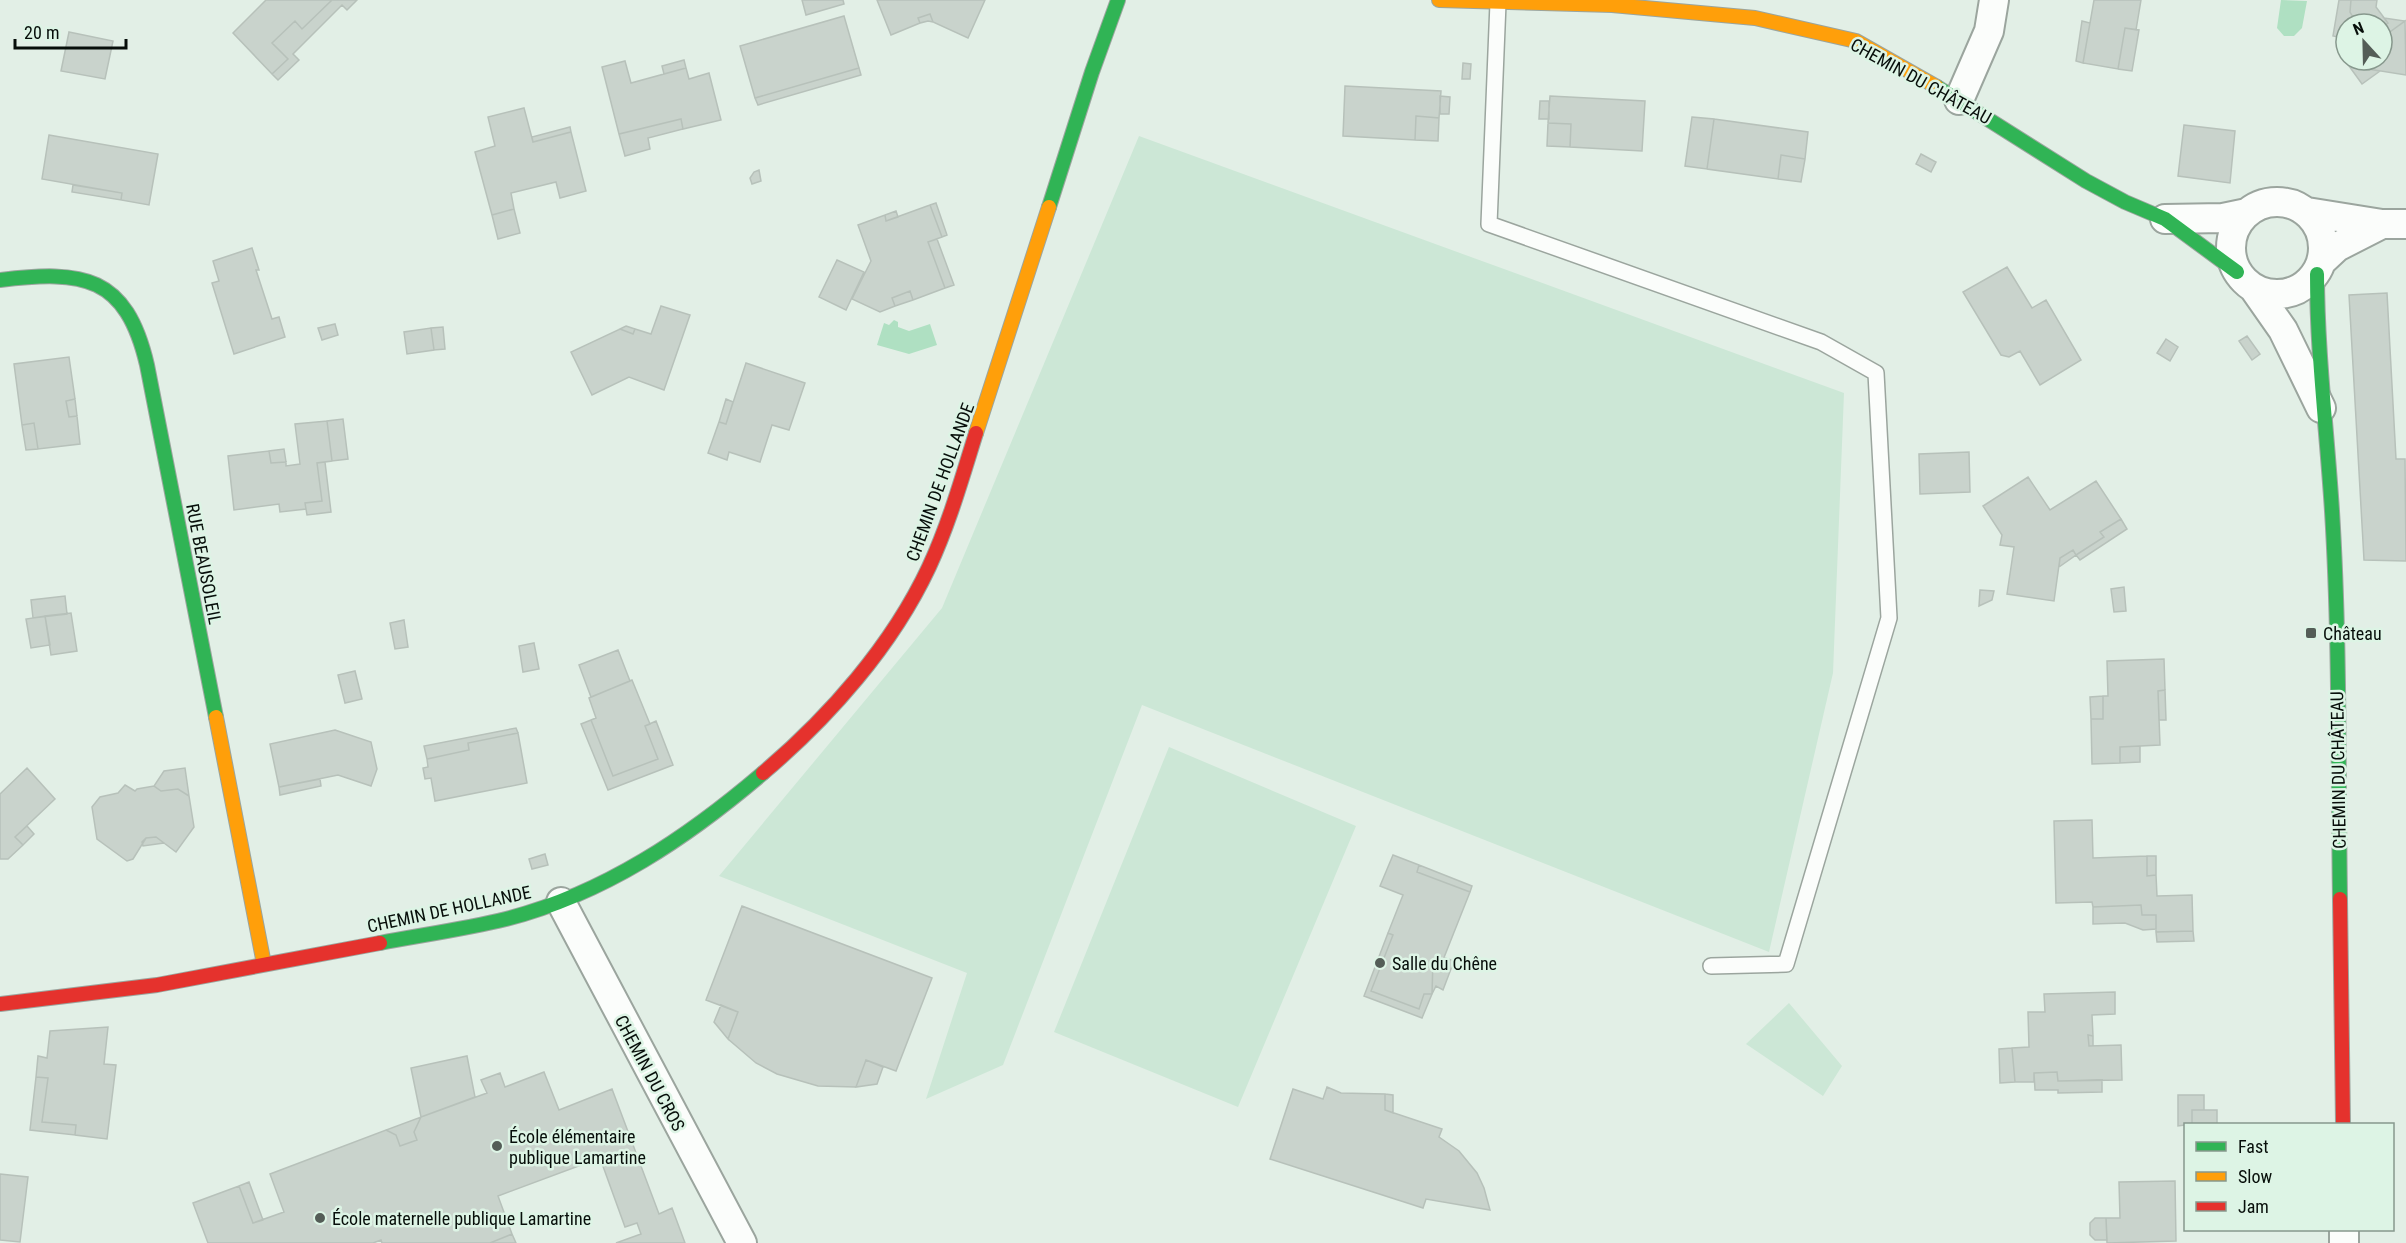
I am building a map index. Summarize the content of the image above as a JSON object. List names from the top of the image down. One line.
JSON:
{"streets":{"street":["CHEMIN DU CHÂTEAU","CHEMIN DE HOLLANDE","RUE BEAUSOLEIL","CHEMIN DU CROS"]},"crossings":[["CHEMIN DE HOLLANDE","RUE BEAUSOLEIL"],["CHEMIN DE HOLLANDE","CHEMIN DU CROS"]],"places":{"transit":["Château"],"other":["Salle du Chêne","École élémentaire publique Lamartine","École maternelle publique Lamartine"]},"legend":["Fast","Slow","Jam"],"scale_bar":"20 m","north":"top"}
